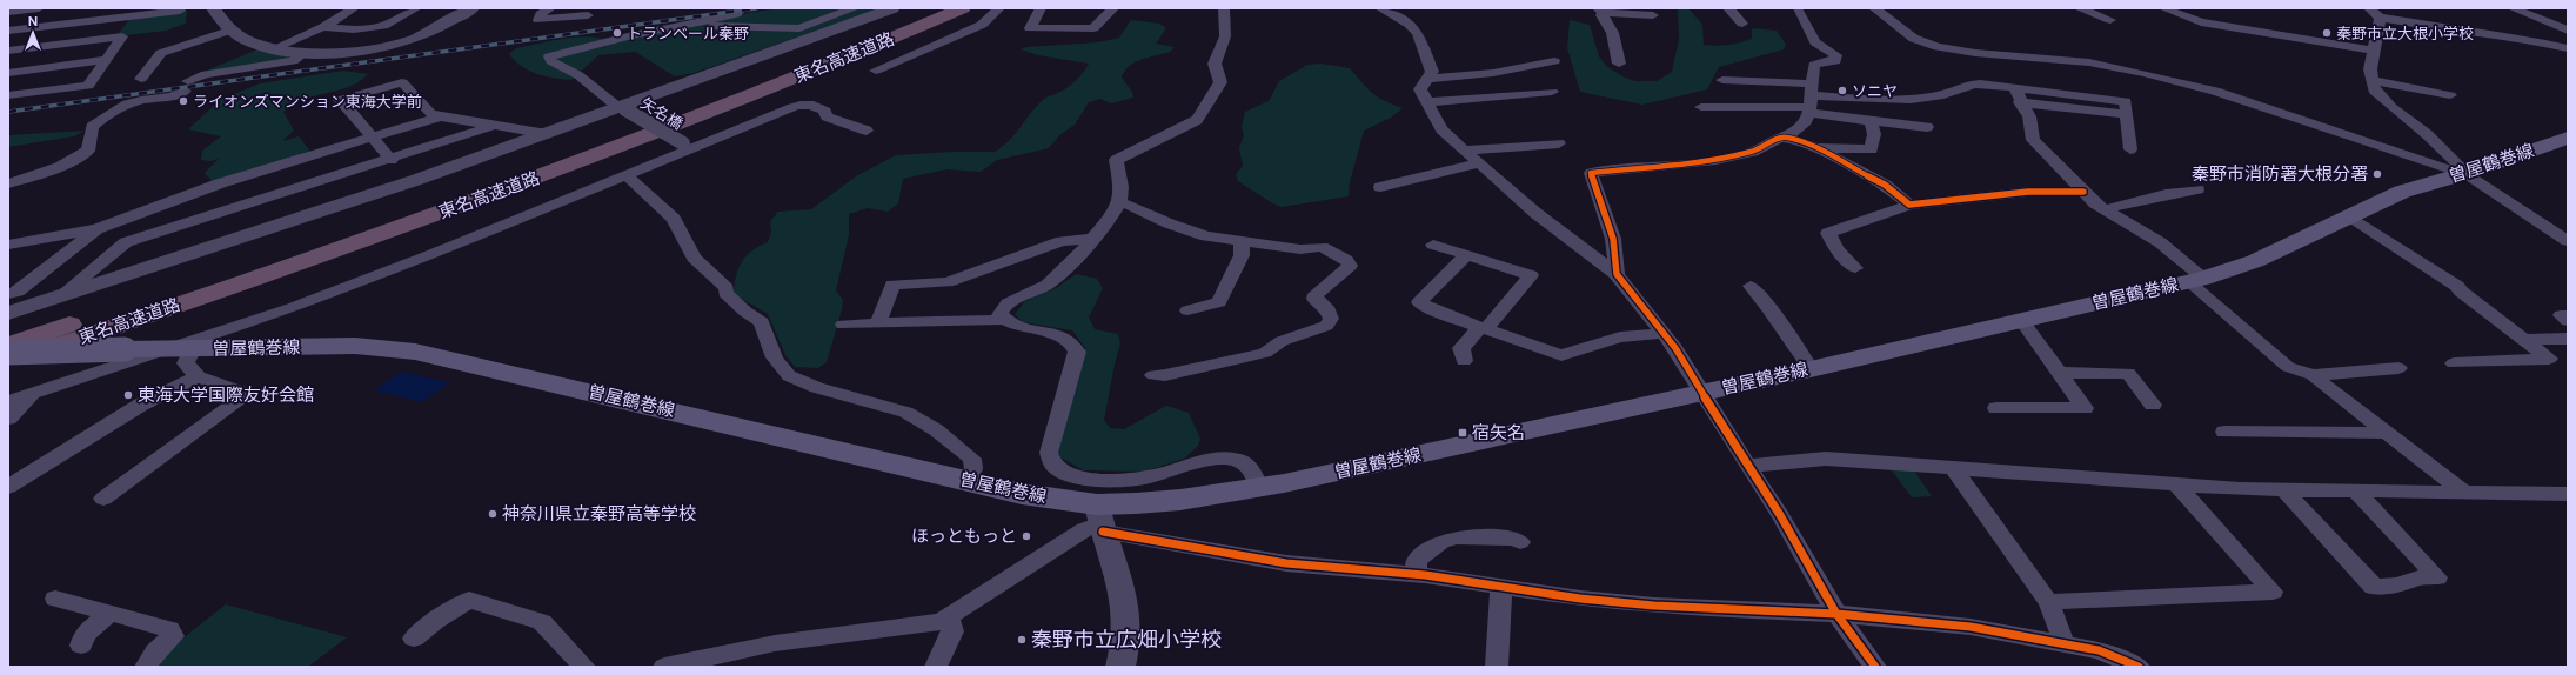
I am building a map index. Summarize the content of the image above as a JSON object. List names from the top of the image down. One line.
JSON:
{"streets":{"highway":["東名高速道路"],"main road":["曽屋鶴巻線"],"street":["矢名橋"]},"crossings":[["東名高速道路","曽屋鶴巻線"]],"places":{"other":["トランベール秦野","秦野市立大根小学校","ソニヤ","ライオンズマンション東海大学前","秦野市消防署大根分署","東海大学国際友好会館","神奈川県立秦野高等学校","ほっともっと","秦野市立広畑小学校"],"transit":["宿矢名"]},"north":"top"}
